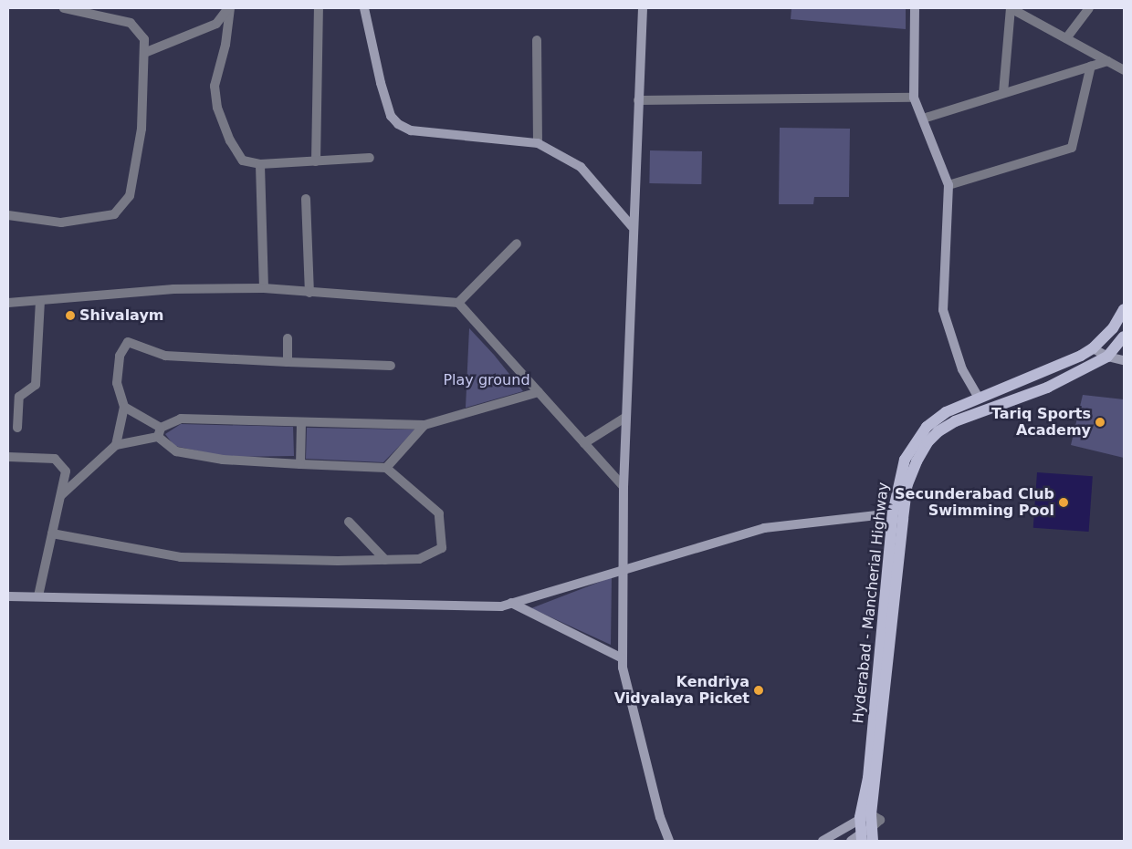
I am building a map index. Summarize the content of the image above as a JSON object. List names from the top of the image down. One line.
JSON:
{"streets":{"main road":["Hyderabad - Mancherial Highway"]},"parks":["Play ground"],"places":["Shivalaym","Tariq Sports Academy","Secunderabad Club Swimming Pool","Kendriya Vidyalaya Picket"]}
